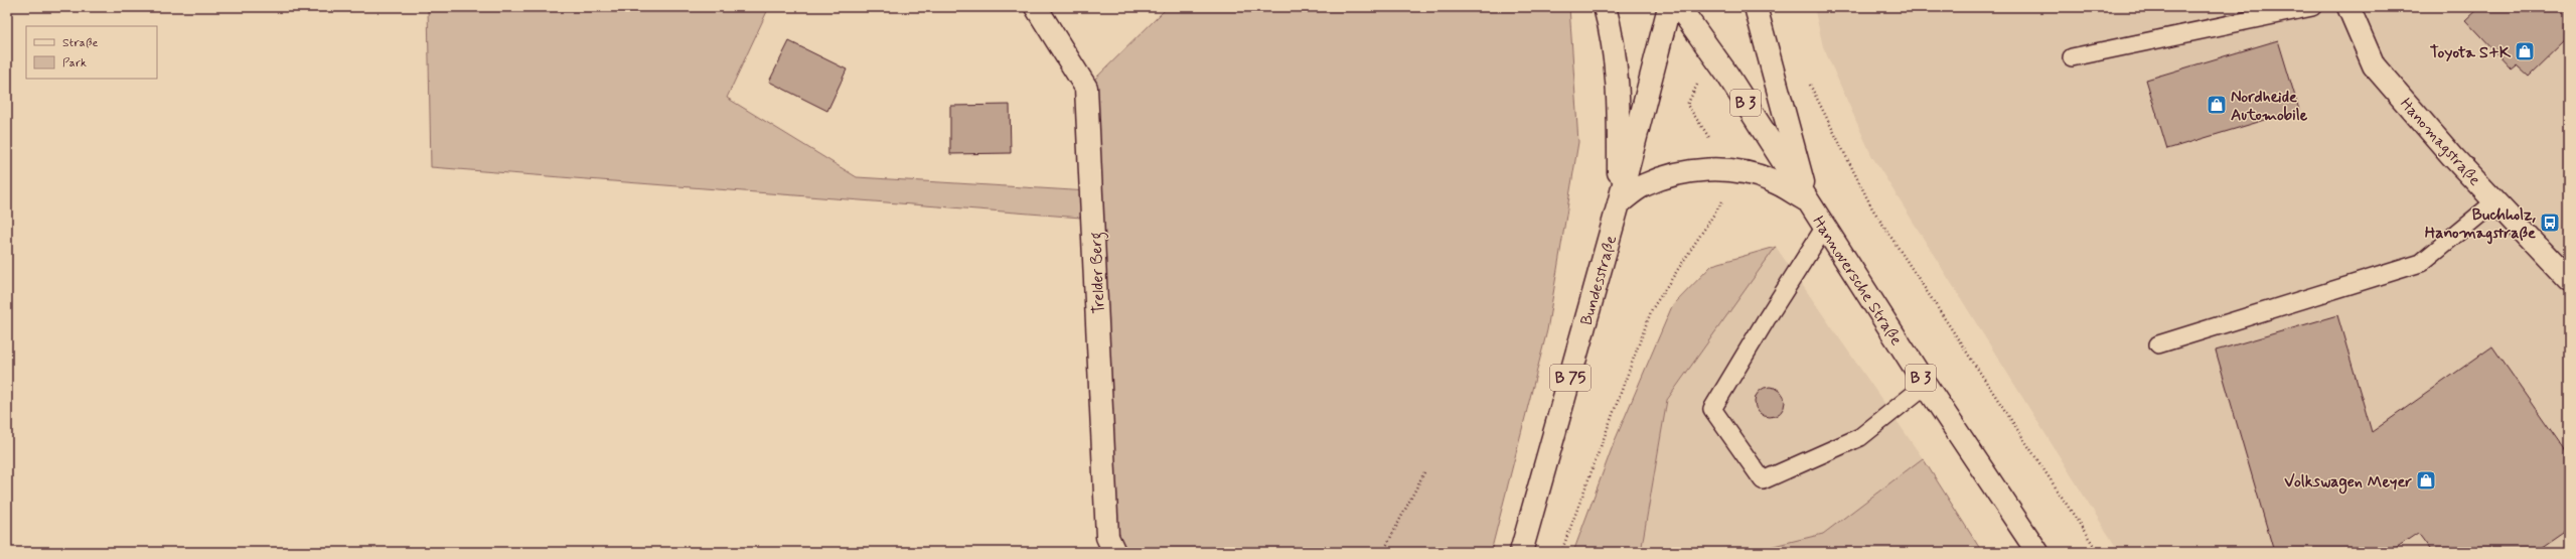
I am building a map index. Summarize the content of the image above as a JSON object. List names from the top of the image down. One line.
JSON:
{"streets":{"main road":["B 3","Hanomagstraße","Trelder Berg","Bundesstraße","Hannoversche Straße","B 75"]},"crossings":[["B 3","Hannoversche Straße"]],"places":{"shop":["Toyota S+K","Nordheide Automobile","Volkswagen Meyer"],"bus stop":["Buchholz, Hanomagstraße"]},"legend":["Straße","Park"]}
